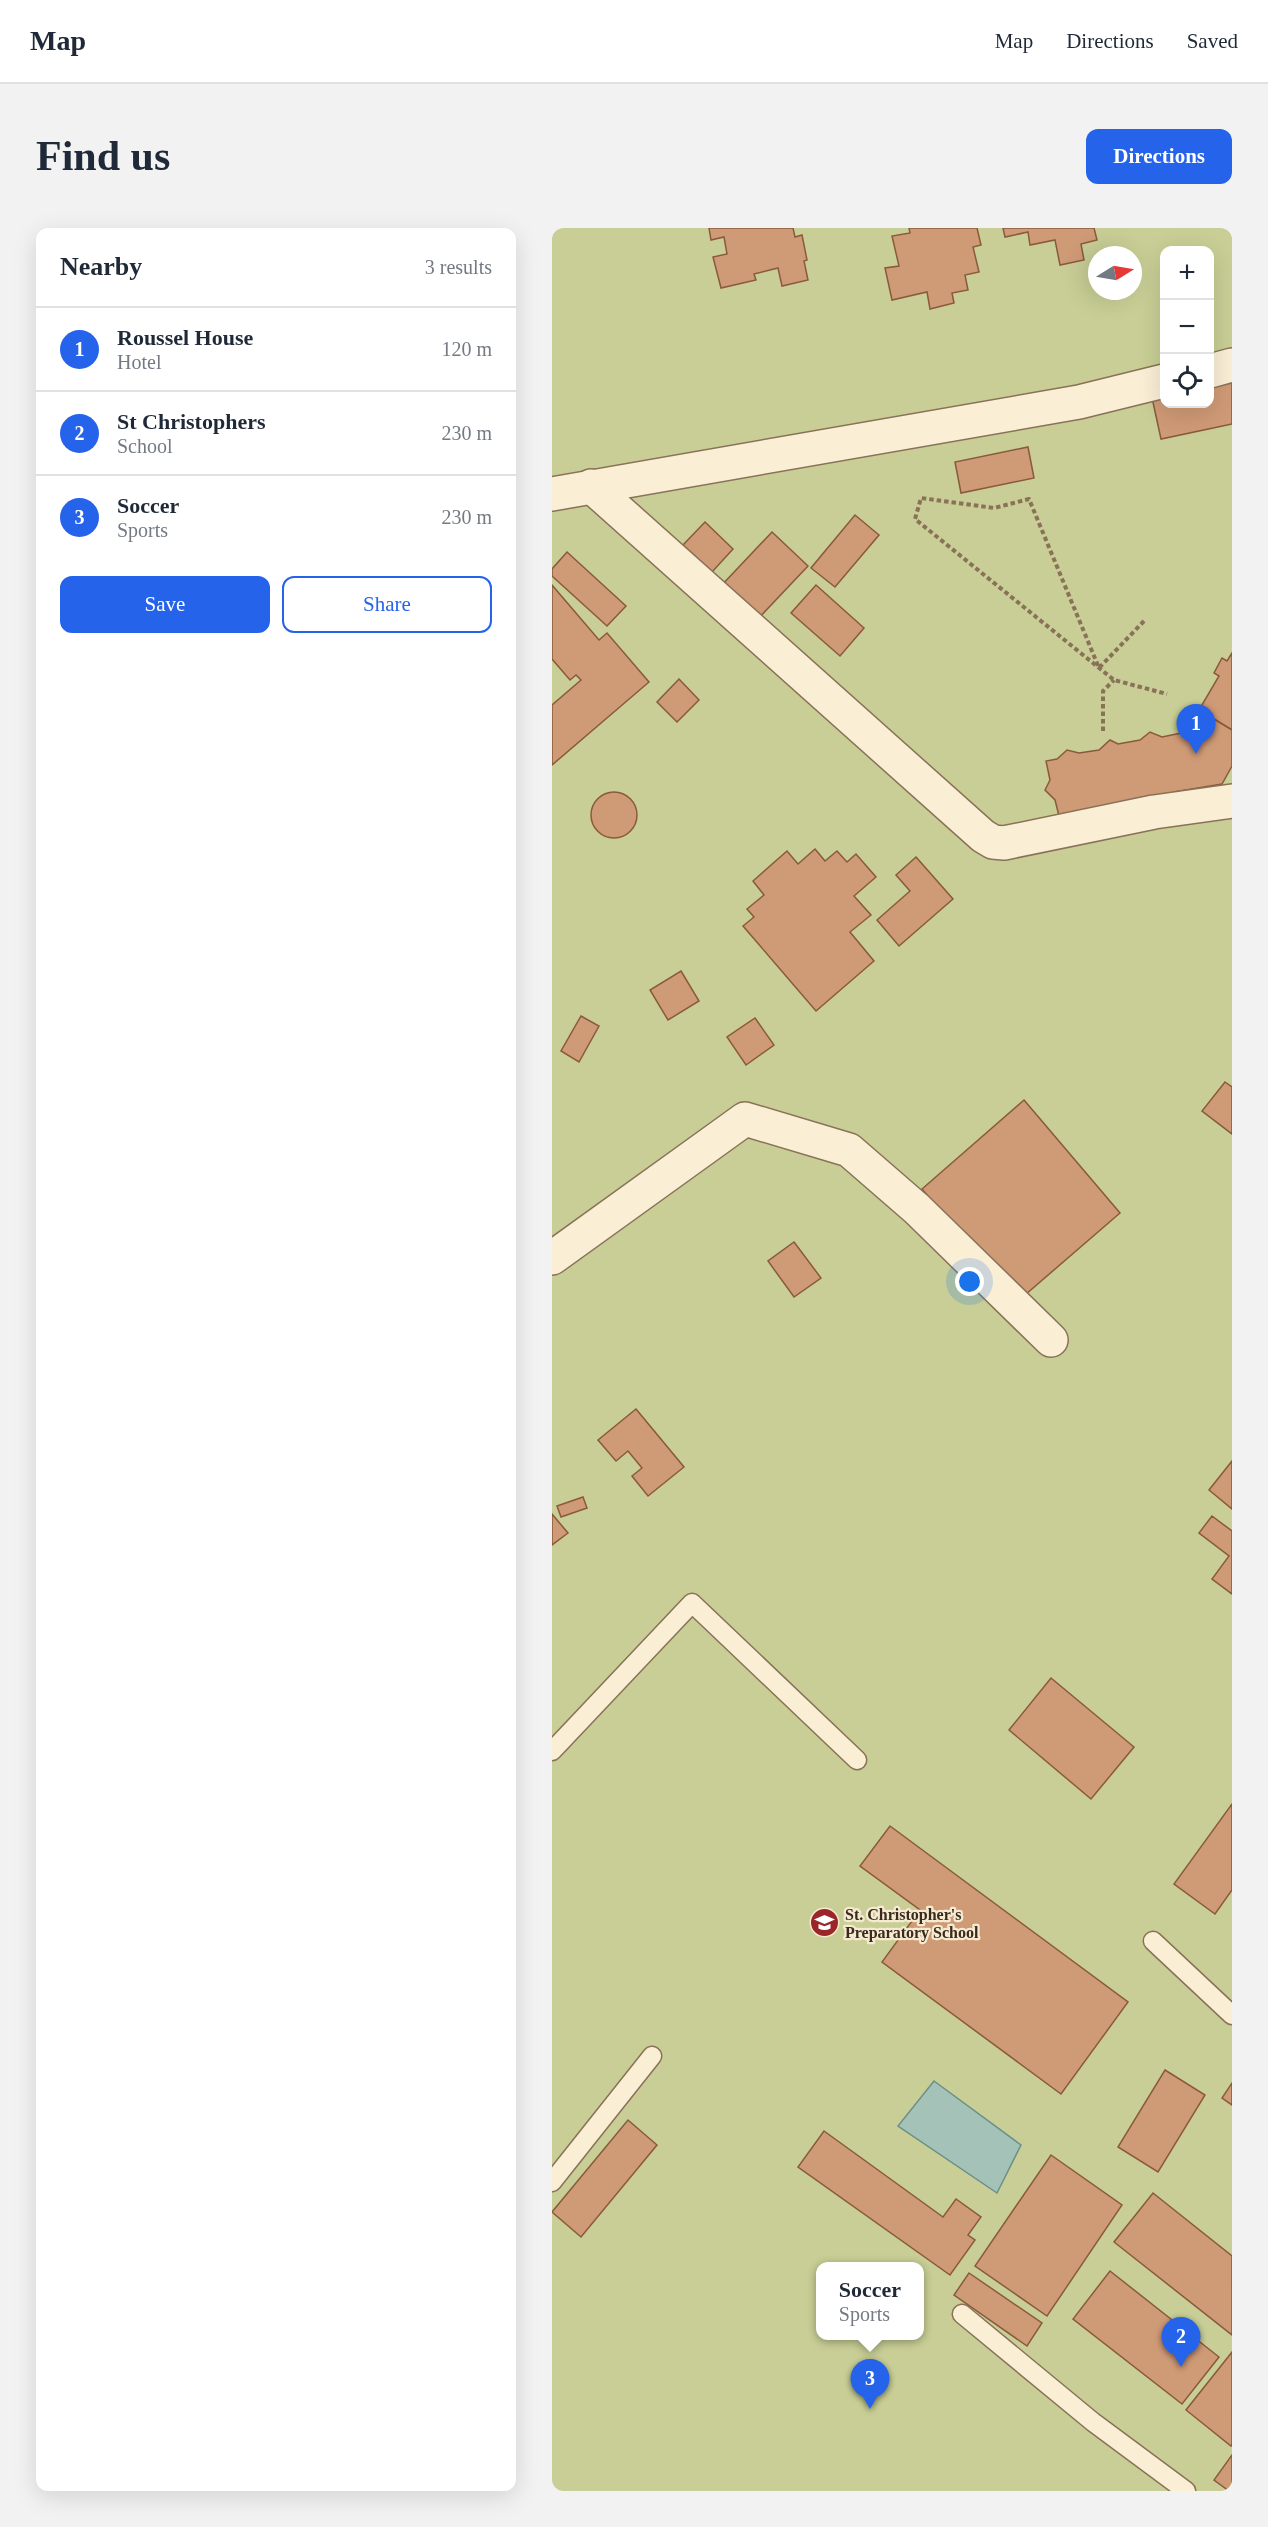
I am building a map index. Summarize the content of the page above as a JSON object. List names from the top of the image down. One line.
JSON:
{"places":{"school or university":["St. Christopher's Preparatory School"]},"north":"right","page":{"header":"Map","nav":["Map","Directions","Saved"],"buttons":["Directions",["Save","Share"]],"title":"Find us","heading":["Nearby","3 results"],"map_buttons":["+","−"],"list":[{"mark":"1","name":"Roussel House","note":"Hotel","value":"120 m"},{"mark":"2","name":"St Christophers","note":"School","value":"230 m"},{"mark":"3","name":"Soccer","note":"Sports","value":"230 m"}],"pins":["1","2","3"],"popup":["Soccer","Sports"]}}
